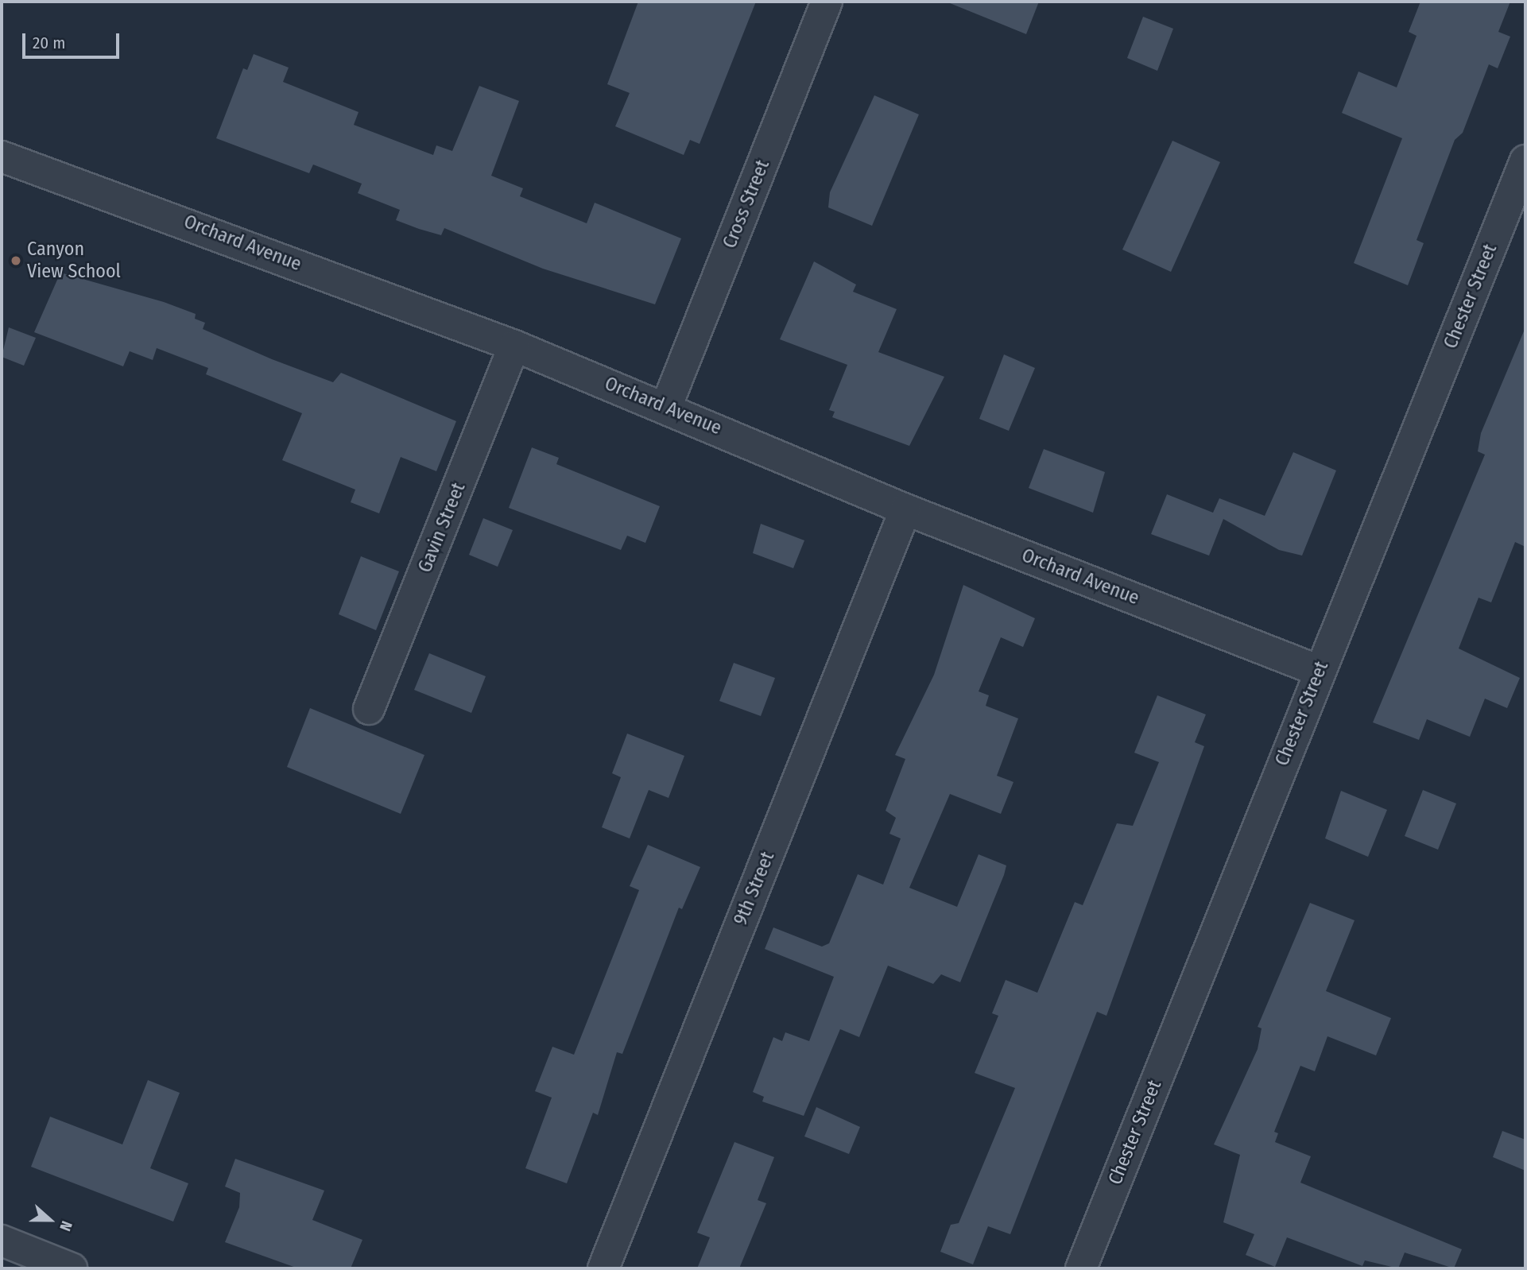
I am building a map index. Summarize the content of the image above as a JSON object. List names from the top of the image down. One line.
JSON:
{"streets":{"street":["Cross Street","Orchard Avenue","Chester Street","Gavin Street","9th Street"]},"crossings":[["Cross Street","Orchard Avenue"],["Orchard Avenue","Chester Street"],["Orchard Avenue","Gavin Street"],["Orchard Avenue","9th Street"]],"places":["Canyon View School"],"scale_bar":"20 m","north":"right"}
